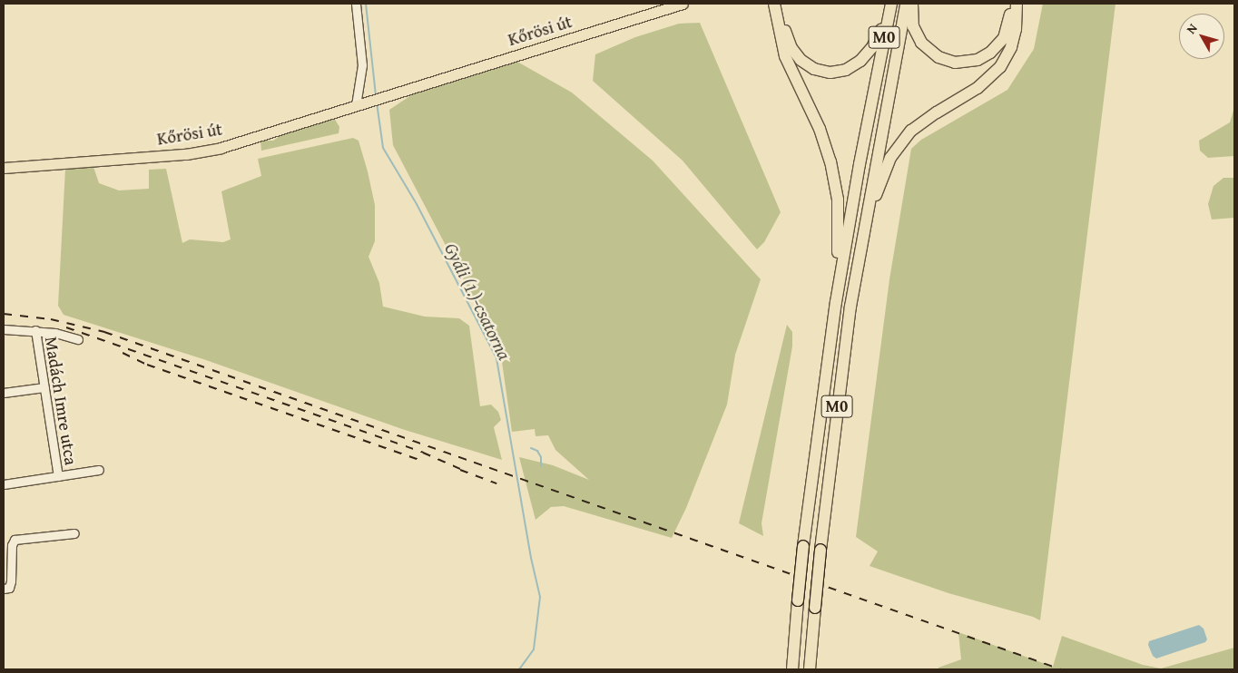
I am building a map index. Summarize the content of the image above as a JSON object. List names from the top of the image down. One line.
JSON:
{"streets":{"highway":["M0"],"main road":["Kőrösi út"],"street":["Madách Imre utca"]},"water":["Gyáli (1.)-csatorna"],"north":"top left"}
